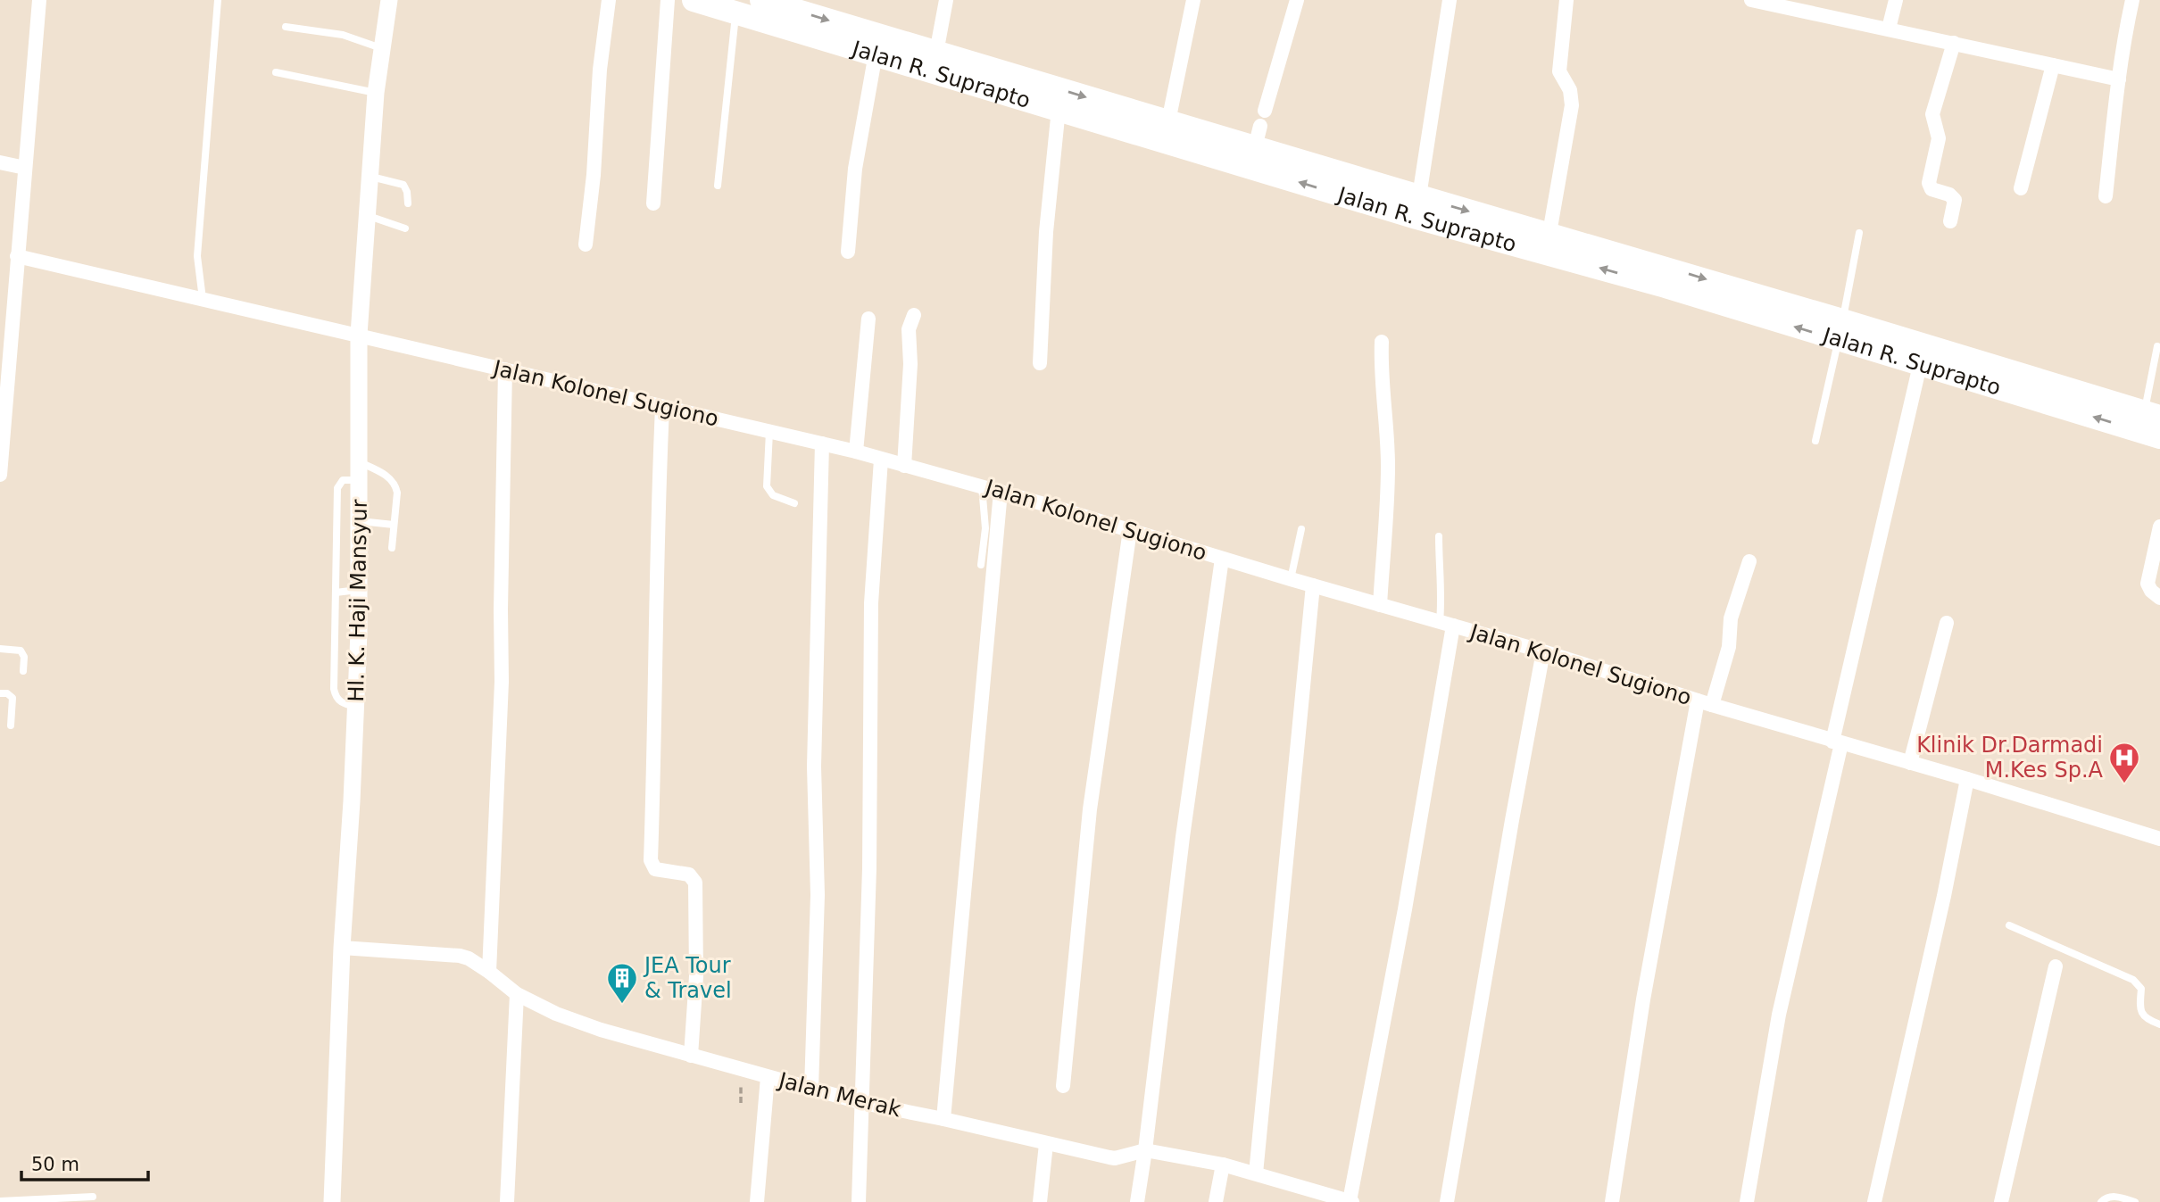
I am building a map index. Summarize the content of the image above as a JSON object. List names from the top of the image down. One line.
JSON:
{"streets":{"highway":["Jalan R. Suprapto"],"street":["Jalan Kolonel Sugiono","Hl. K. Haji Mansyur","Jalan Merak"]},"crossings":[["Jalan Kolonel Sugiono","Hl. K. Haji Mansyur"],["Hl. K. Haji Mansyur","Jalan Merak"]],"places":{"hospital":["Klinik Dr.Darmadi M.Kes Sp.A"],"building":["JEA Tour & Travel"]},"scale_bar":"50 m"}
